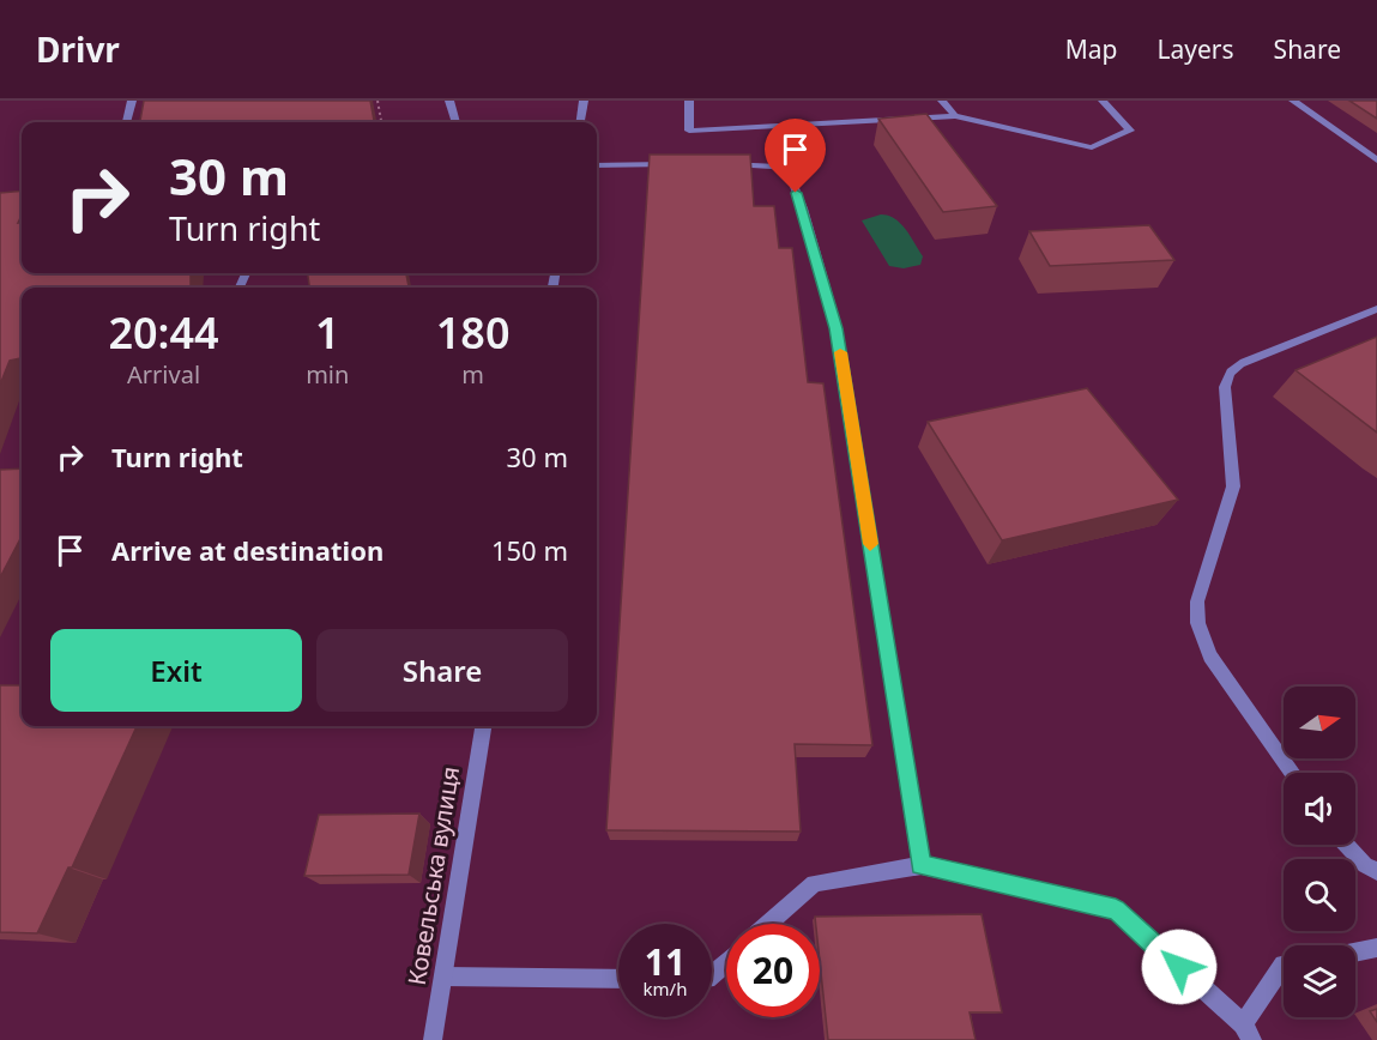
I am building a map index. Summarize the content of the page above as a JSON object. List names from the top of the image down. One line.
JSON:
{"streets":{"street":["Ковельська вулиця"]},"north":"right","page":{"header":"Drivr","nav":["Map","Layers","Share"],"turn":["30 m","Turn right"],"eta":["20:44","Arrival","1","min","180","m"],"list":[{"name":"Turn right","value":"30 m"},{"name":"Arrive at destination","value":"150 m"}],"buttons":["Exit","Share"],"speed":"11 km/h","limit":"20"}}
